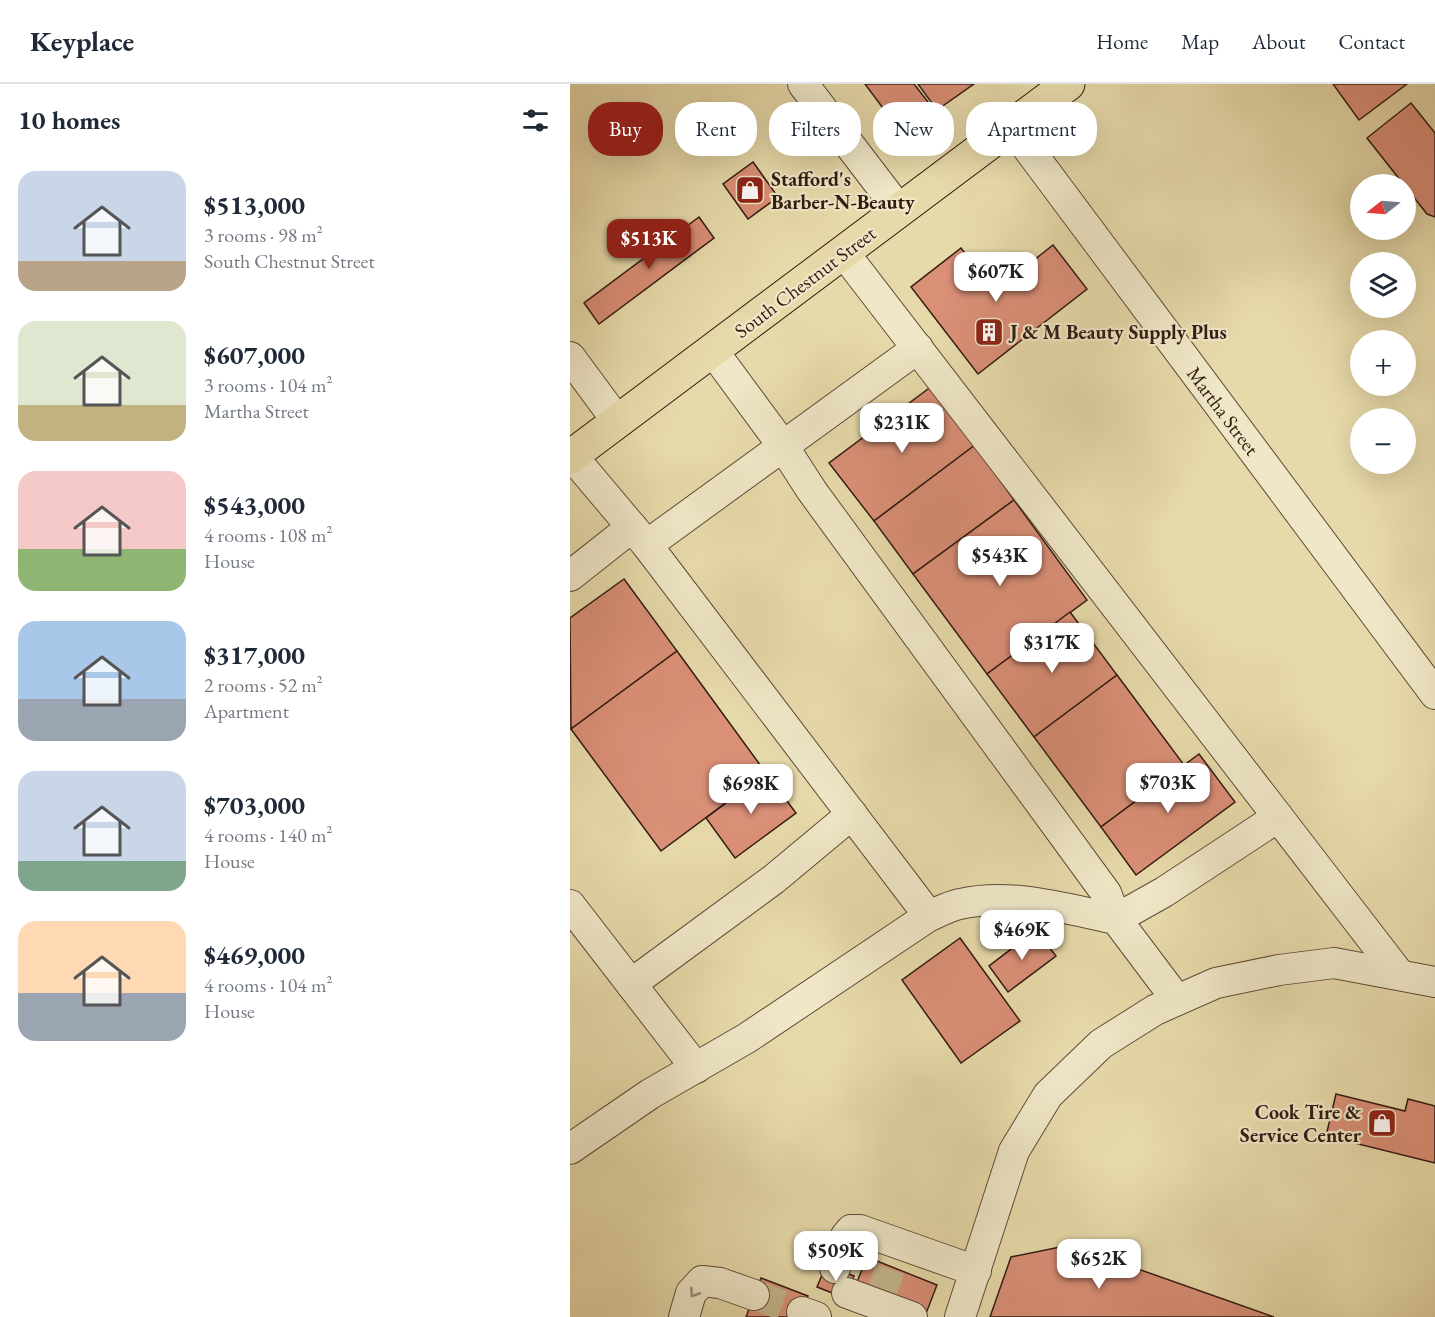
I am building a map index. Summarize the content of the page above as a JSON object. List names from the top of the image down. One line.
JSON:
{"streets":{"main road":["South Chestnut Street"],"street":["Martha Street"]},"places":{"shop":["Stafford's Barber-N-Beauty","Cook Tire & Service Center"],"building":["J & M Beauty Supply Plus"]},"north":"left","page":{"header":"Keyplace","nav":["Home","Map","About","Contact"],"heading":"10 homes","chip":["Buy","Rent","Filters","New","Apartment"],"list":[{"name":"$513,000","note":"3 rooms · 98 m² · South Chestnut Street"},{"name":"$607,000","note":"3 rooms · 104 m² · Martha Street"},{"name":"$543,000","note":"4 rooms · 108 m² · House"},{"name":"$317,000","note":"2 rooms · 52 m² · Apartment"},{"name":"$703,000","note":"4 rooms · 140 m² · House"},{"name":"$469,000","note":"4 rooms · 104 m² · House"}],"map_buttons":["+","−"],"price":["$513K","$607K","$231K","$543K","$317K","$703K","$698K","$469K","$509K","$652K"]}}
